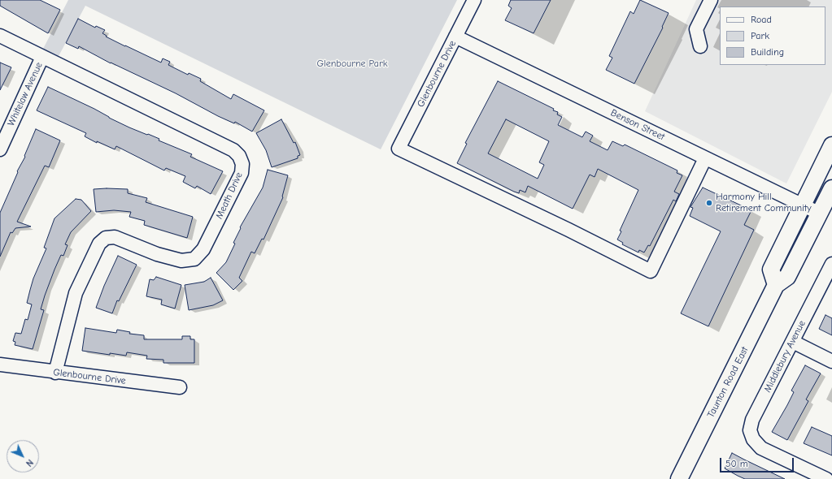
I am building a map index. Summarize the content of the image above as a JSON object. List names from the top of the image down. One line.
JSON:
{"streets":{"main road":["Taunton Road East"],"street":["Glenbourne Drive","Whitelaw Avenue","Benson Street","Meath Drive","Middlebury Avenue"]},"crossings":[["Glenbourne Drive","Benson Street"],["Glenbourne Drive","Meath Drive"],["Whitelaw Avenue","Meath Drive"],["Benson Street","Taunton Road East"]],"parks":["Glenbourne Park"],"places":["Harmony Hill Retirement Community"],"legend":["Road","Park","Building"],"scale_bar":"50 m","north":"bottom right"}
